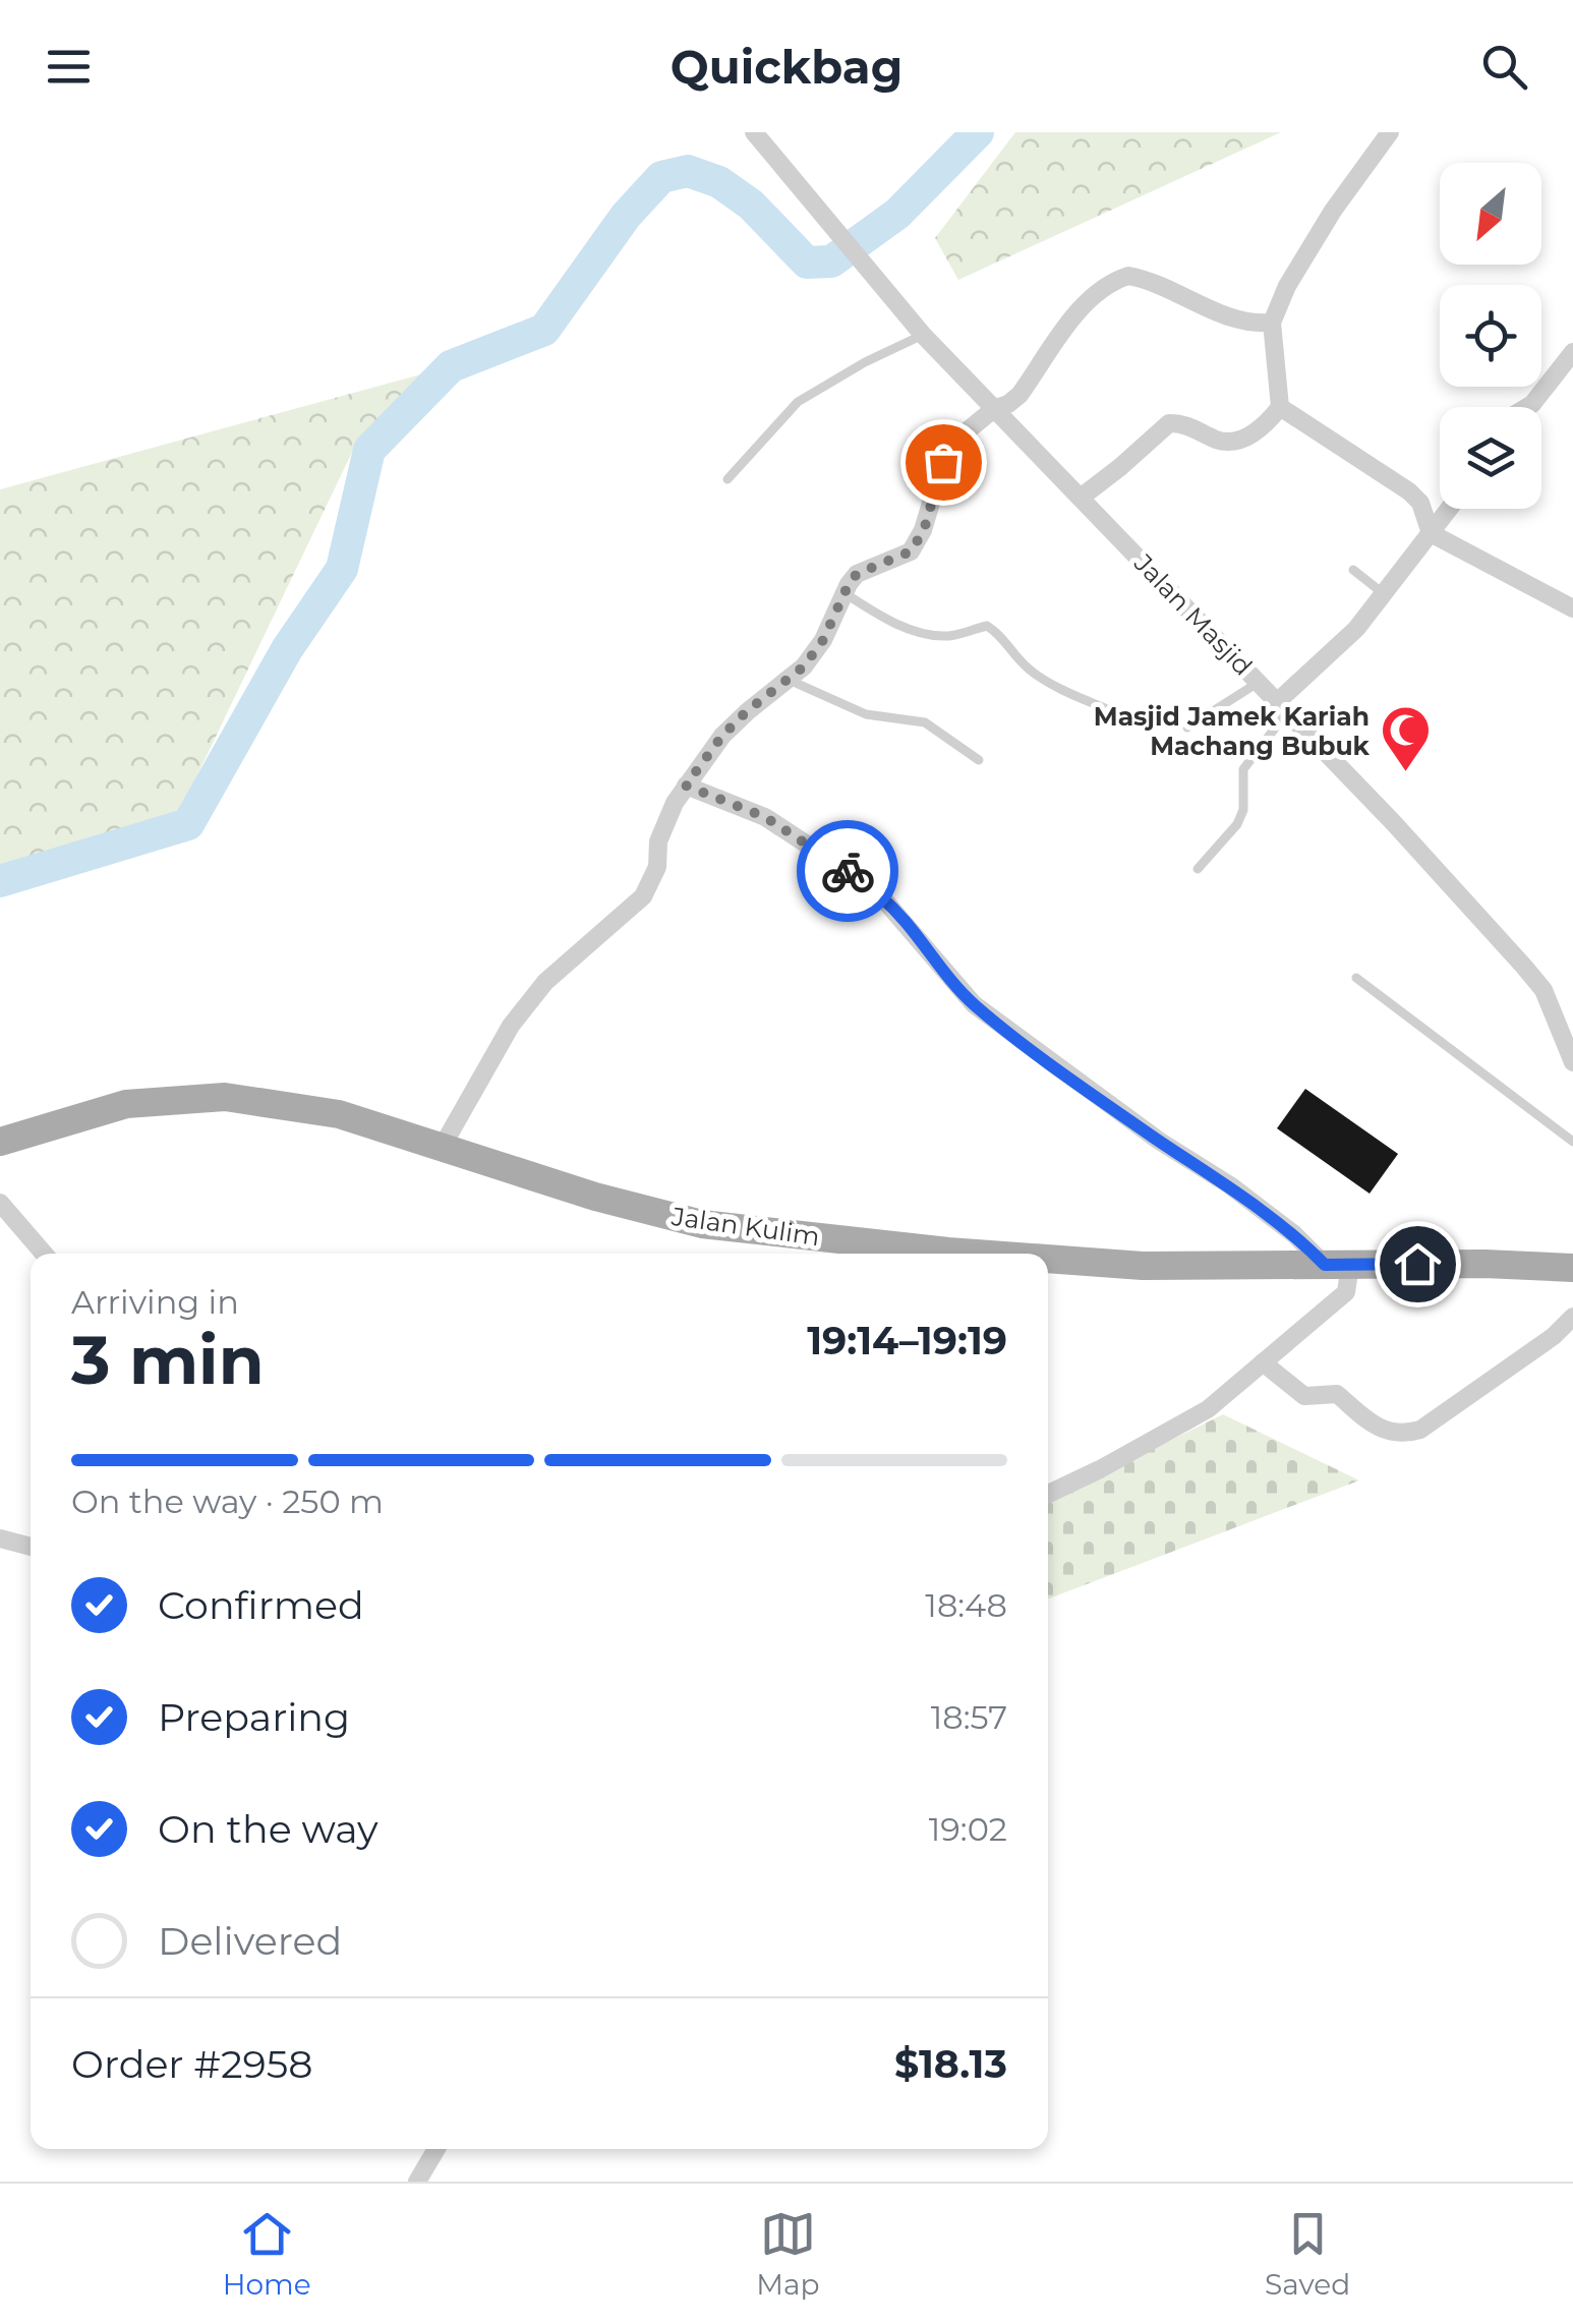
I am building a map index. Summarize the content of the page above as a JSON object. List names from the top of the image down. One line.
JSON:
{"streets":{"main road":["Jalan Kulim"],"street":["Jalan Masjid"]},"places":{"mosque":["Masjid Jamek Kariah Machang Bubuk"]},"north":"bottom left","page":{"header":"Quickbag","heading":["3 min","Arriving in","19:14–19:19"],"panel":["Order #2958","$18.13"],"bar":"On the way · 250 m","list":[["Confirmed","18:48"],["Preparing","18:57"],["On the way","19:02"],"Delivered"],"tabs":["Home","Map","Saved"]}}
